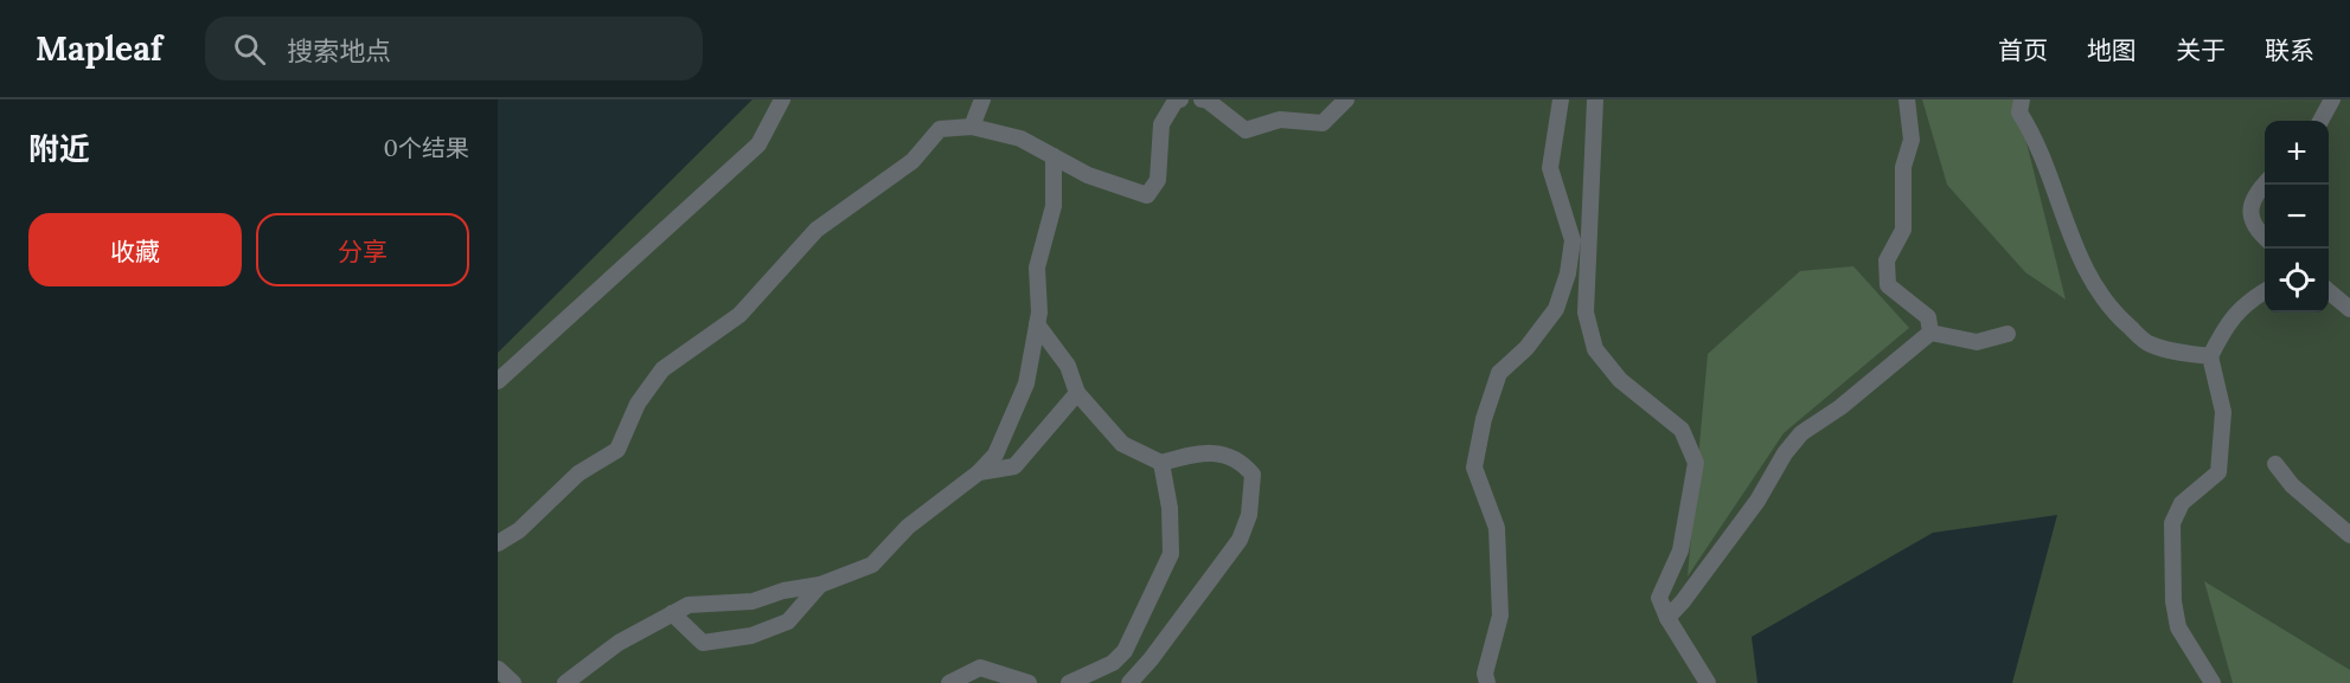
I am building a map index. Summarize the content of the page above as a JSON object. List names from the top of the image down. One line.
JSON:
{"page":{"header":"Mapleaf","search":"搜索地点","nav":["首页","地图","关于","联系"],"heading":["附近","0个结果"],"map_buttons":["+","−"],"buttons":["收藏","分享"]}}
